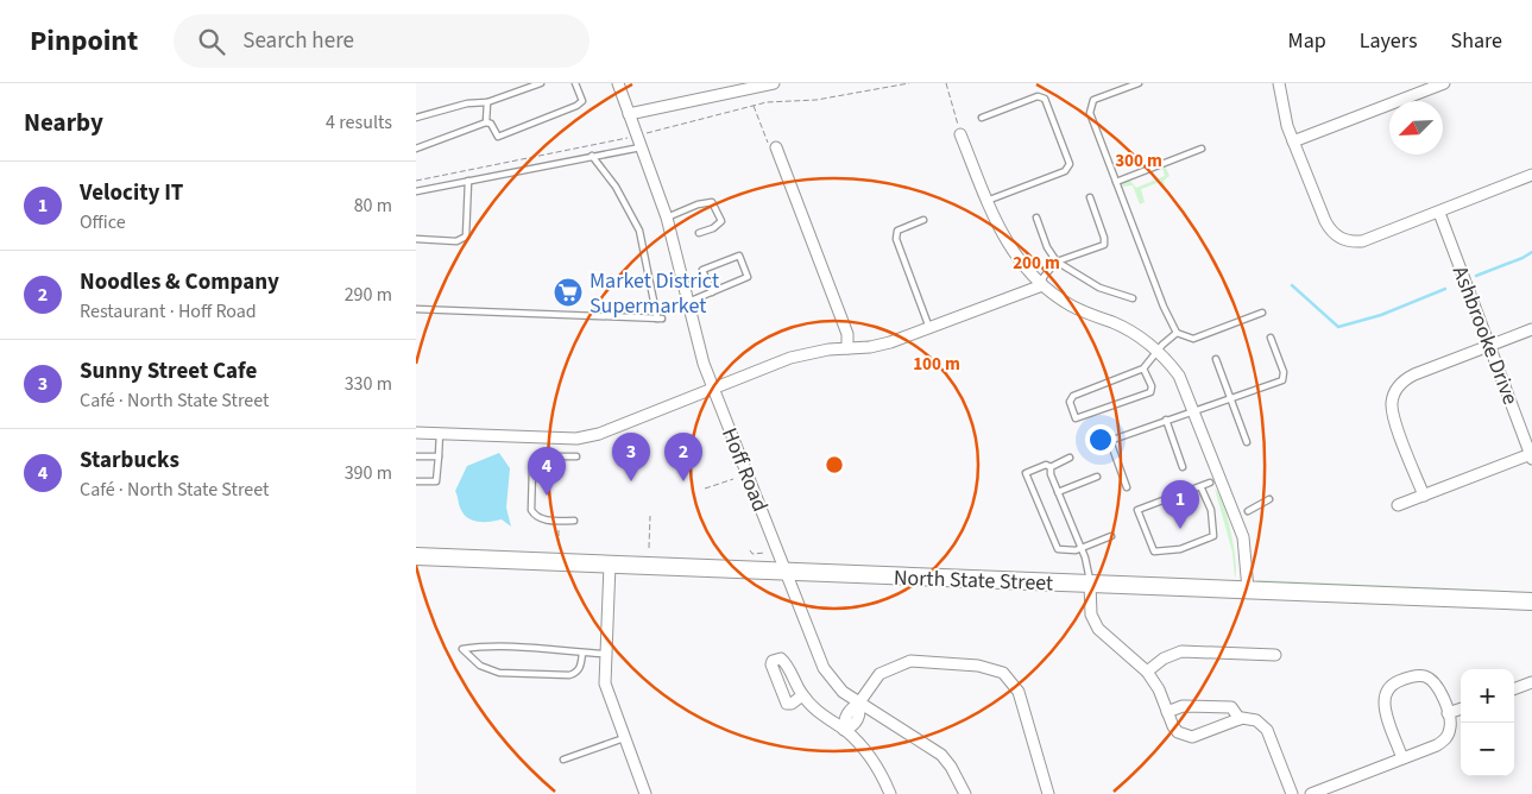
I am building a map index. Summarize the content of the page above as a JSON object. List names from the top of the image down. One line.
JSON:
{"streets":{"main road":["North State Street"],"street":["Ashbrooke Drive","Hoff Road"]},"crossings":[["Hoff Road","North State Street"]],"places":{"supermarket":["Market District Supermarket"]},"north":"bottom left","page":{"header":"Pinpoint","search":"Search here","nav":["Map","Layers","Share"],"heading":["Nearby","4 results"],"list":[{"mark":"1","name":"Velocity IT","note":"Office","value":"80 m"},{"mark":"2","name":"Noodles & Company","note":"Restaurant · Hoff Road","value":"290 m"},{"mark":"3","name":"Sunny Street Cafe","note":"Café · North State Street","value":"330 m"},{"mark":"4","name":"Starbucks","note":"Café · North State Street","value":"390 m"}],"pins":["2","3","4","1"],"map_buttons":["+","−"]},"rings":["300 m","200 m","100 m"]}
